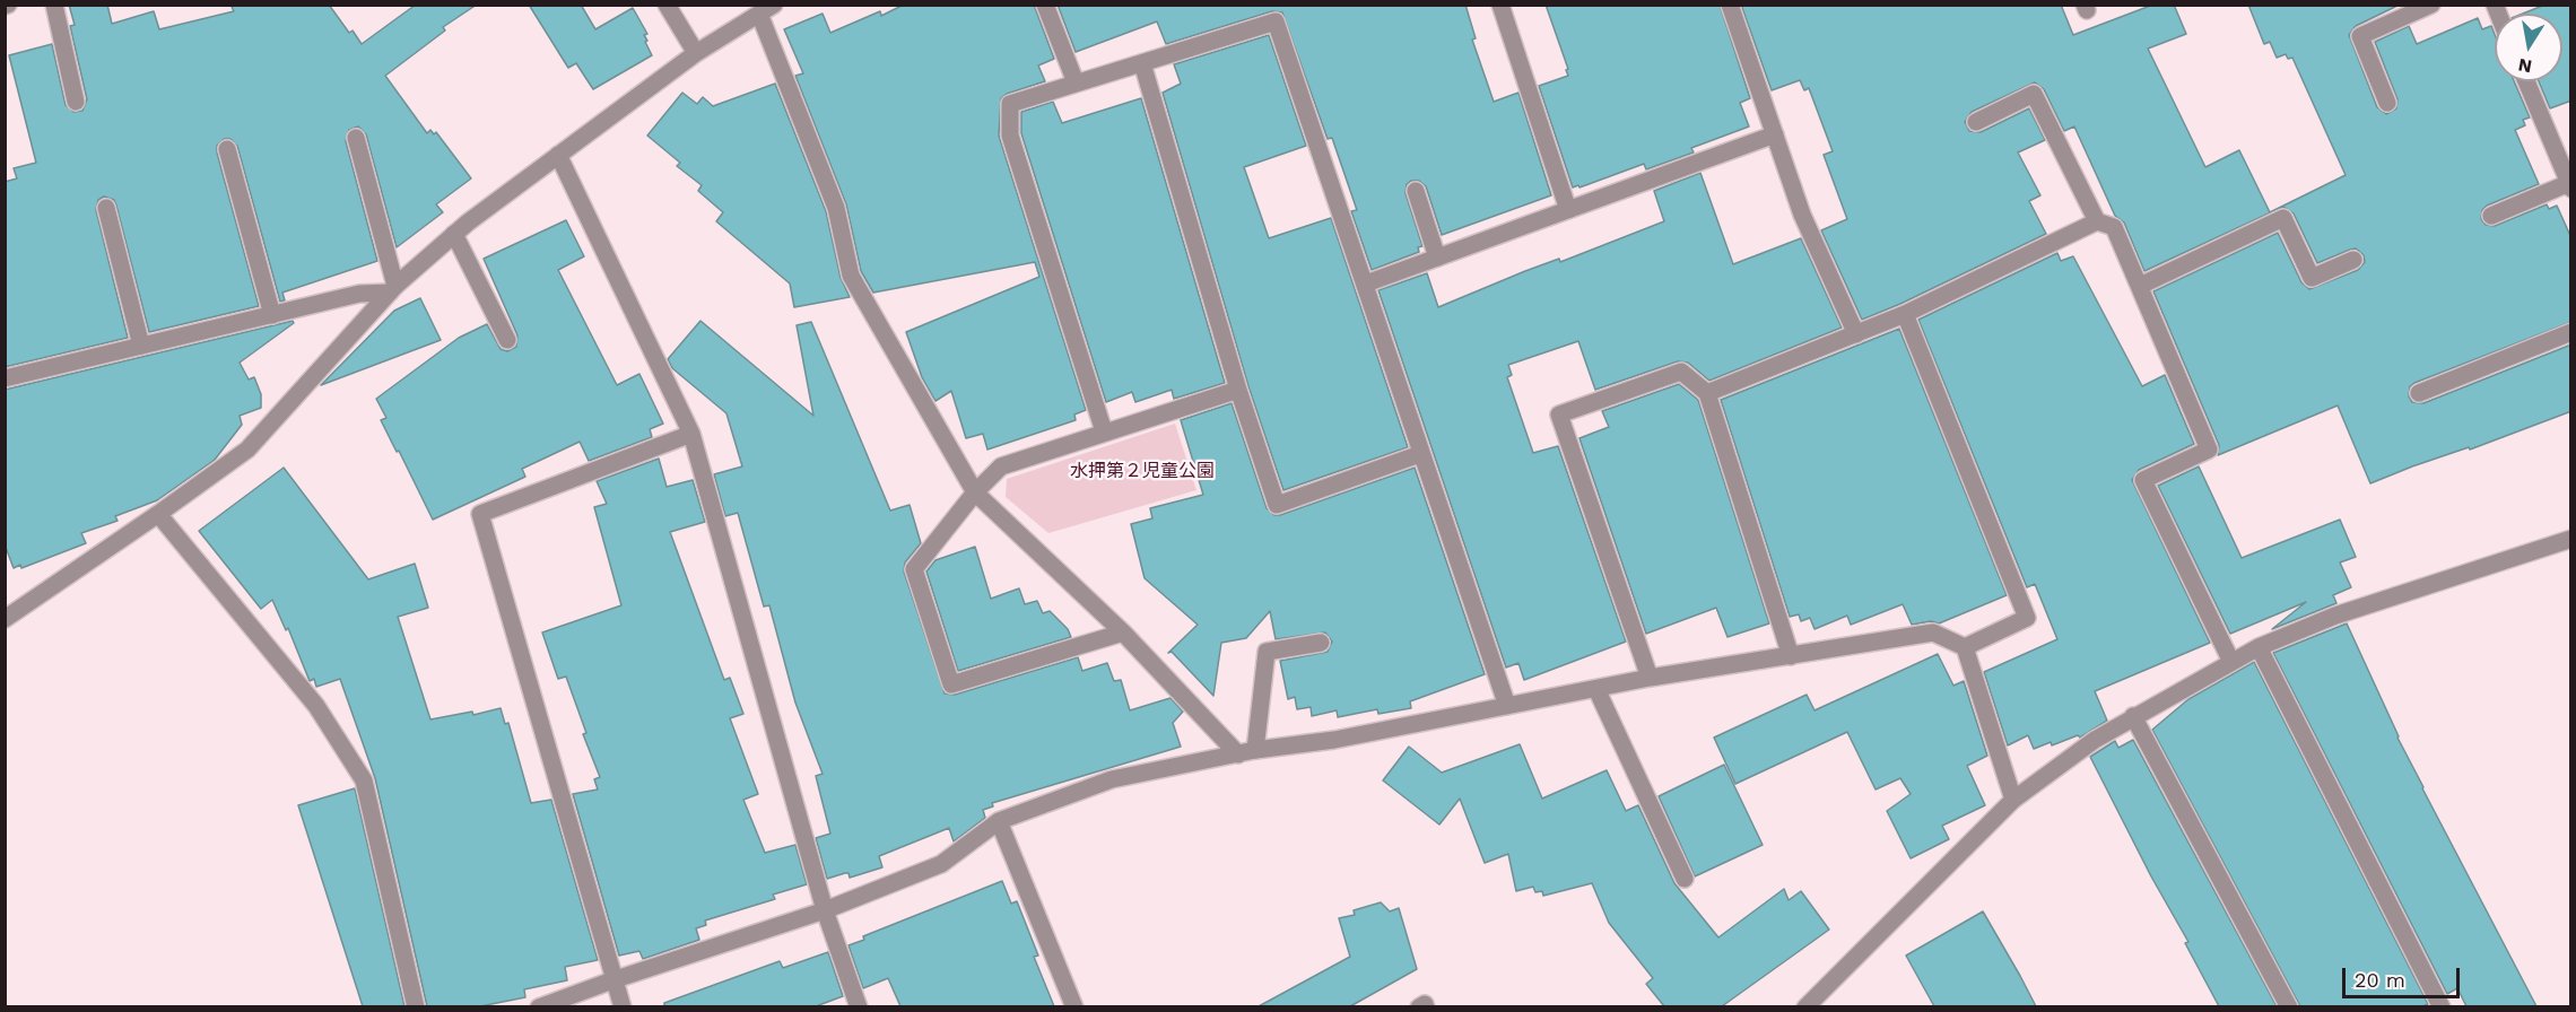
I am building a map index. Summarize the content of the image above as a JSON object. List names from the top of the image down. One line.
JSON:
{"parks":["水押第２児童公園"],"scale_bar":"20 m","north":"bottom"}
